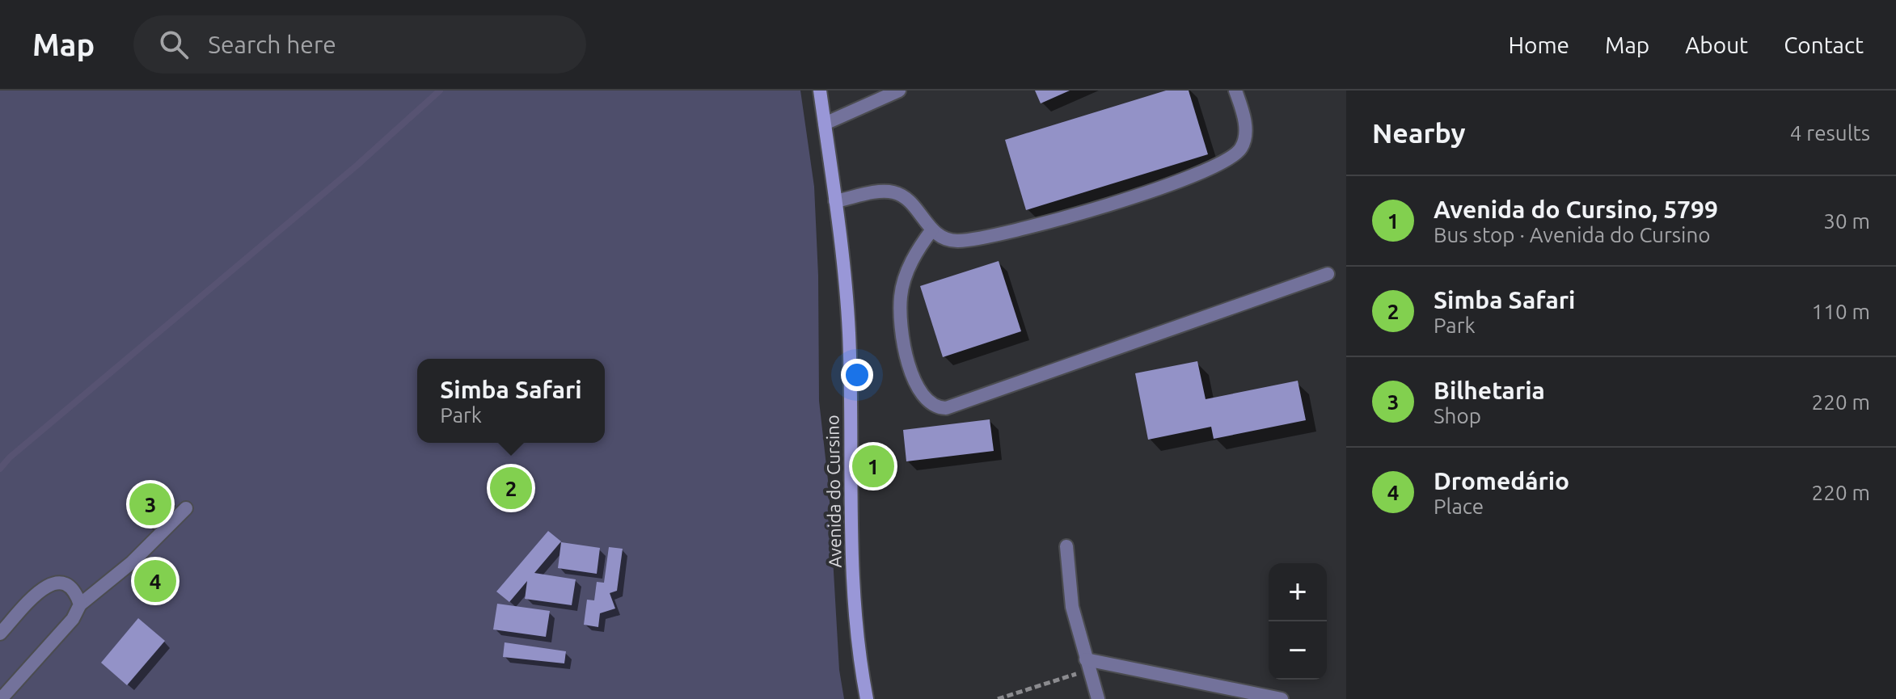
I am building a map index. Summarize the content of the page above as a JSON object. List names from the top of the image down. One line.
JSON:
{"streets":{"main road":["Avenida do Cursino"]},"page":{"header":"Map","search":"Search here","nav":["Home","Map","About","Contact"],"heading":["Nearby","4 results"],"list":[{"mark":"1","name":"Avenida do Cursino, 5799","note":"Bus stop · Avenida do Cursino","value":"30 m"},{"mark":"2","name":"Simba Safari","note":"Park","value":"110 m"},{"mark":"3","name":"Bilhetaria","note":"Shop","value":"220 m"},{"mark":"4","name":"Dromedário","note":"Place","value":"220 m"}],"popup":["Simba Safari","Park"],"pins":["1","2","3","4"],"map_buttons":["+","−"]}}
